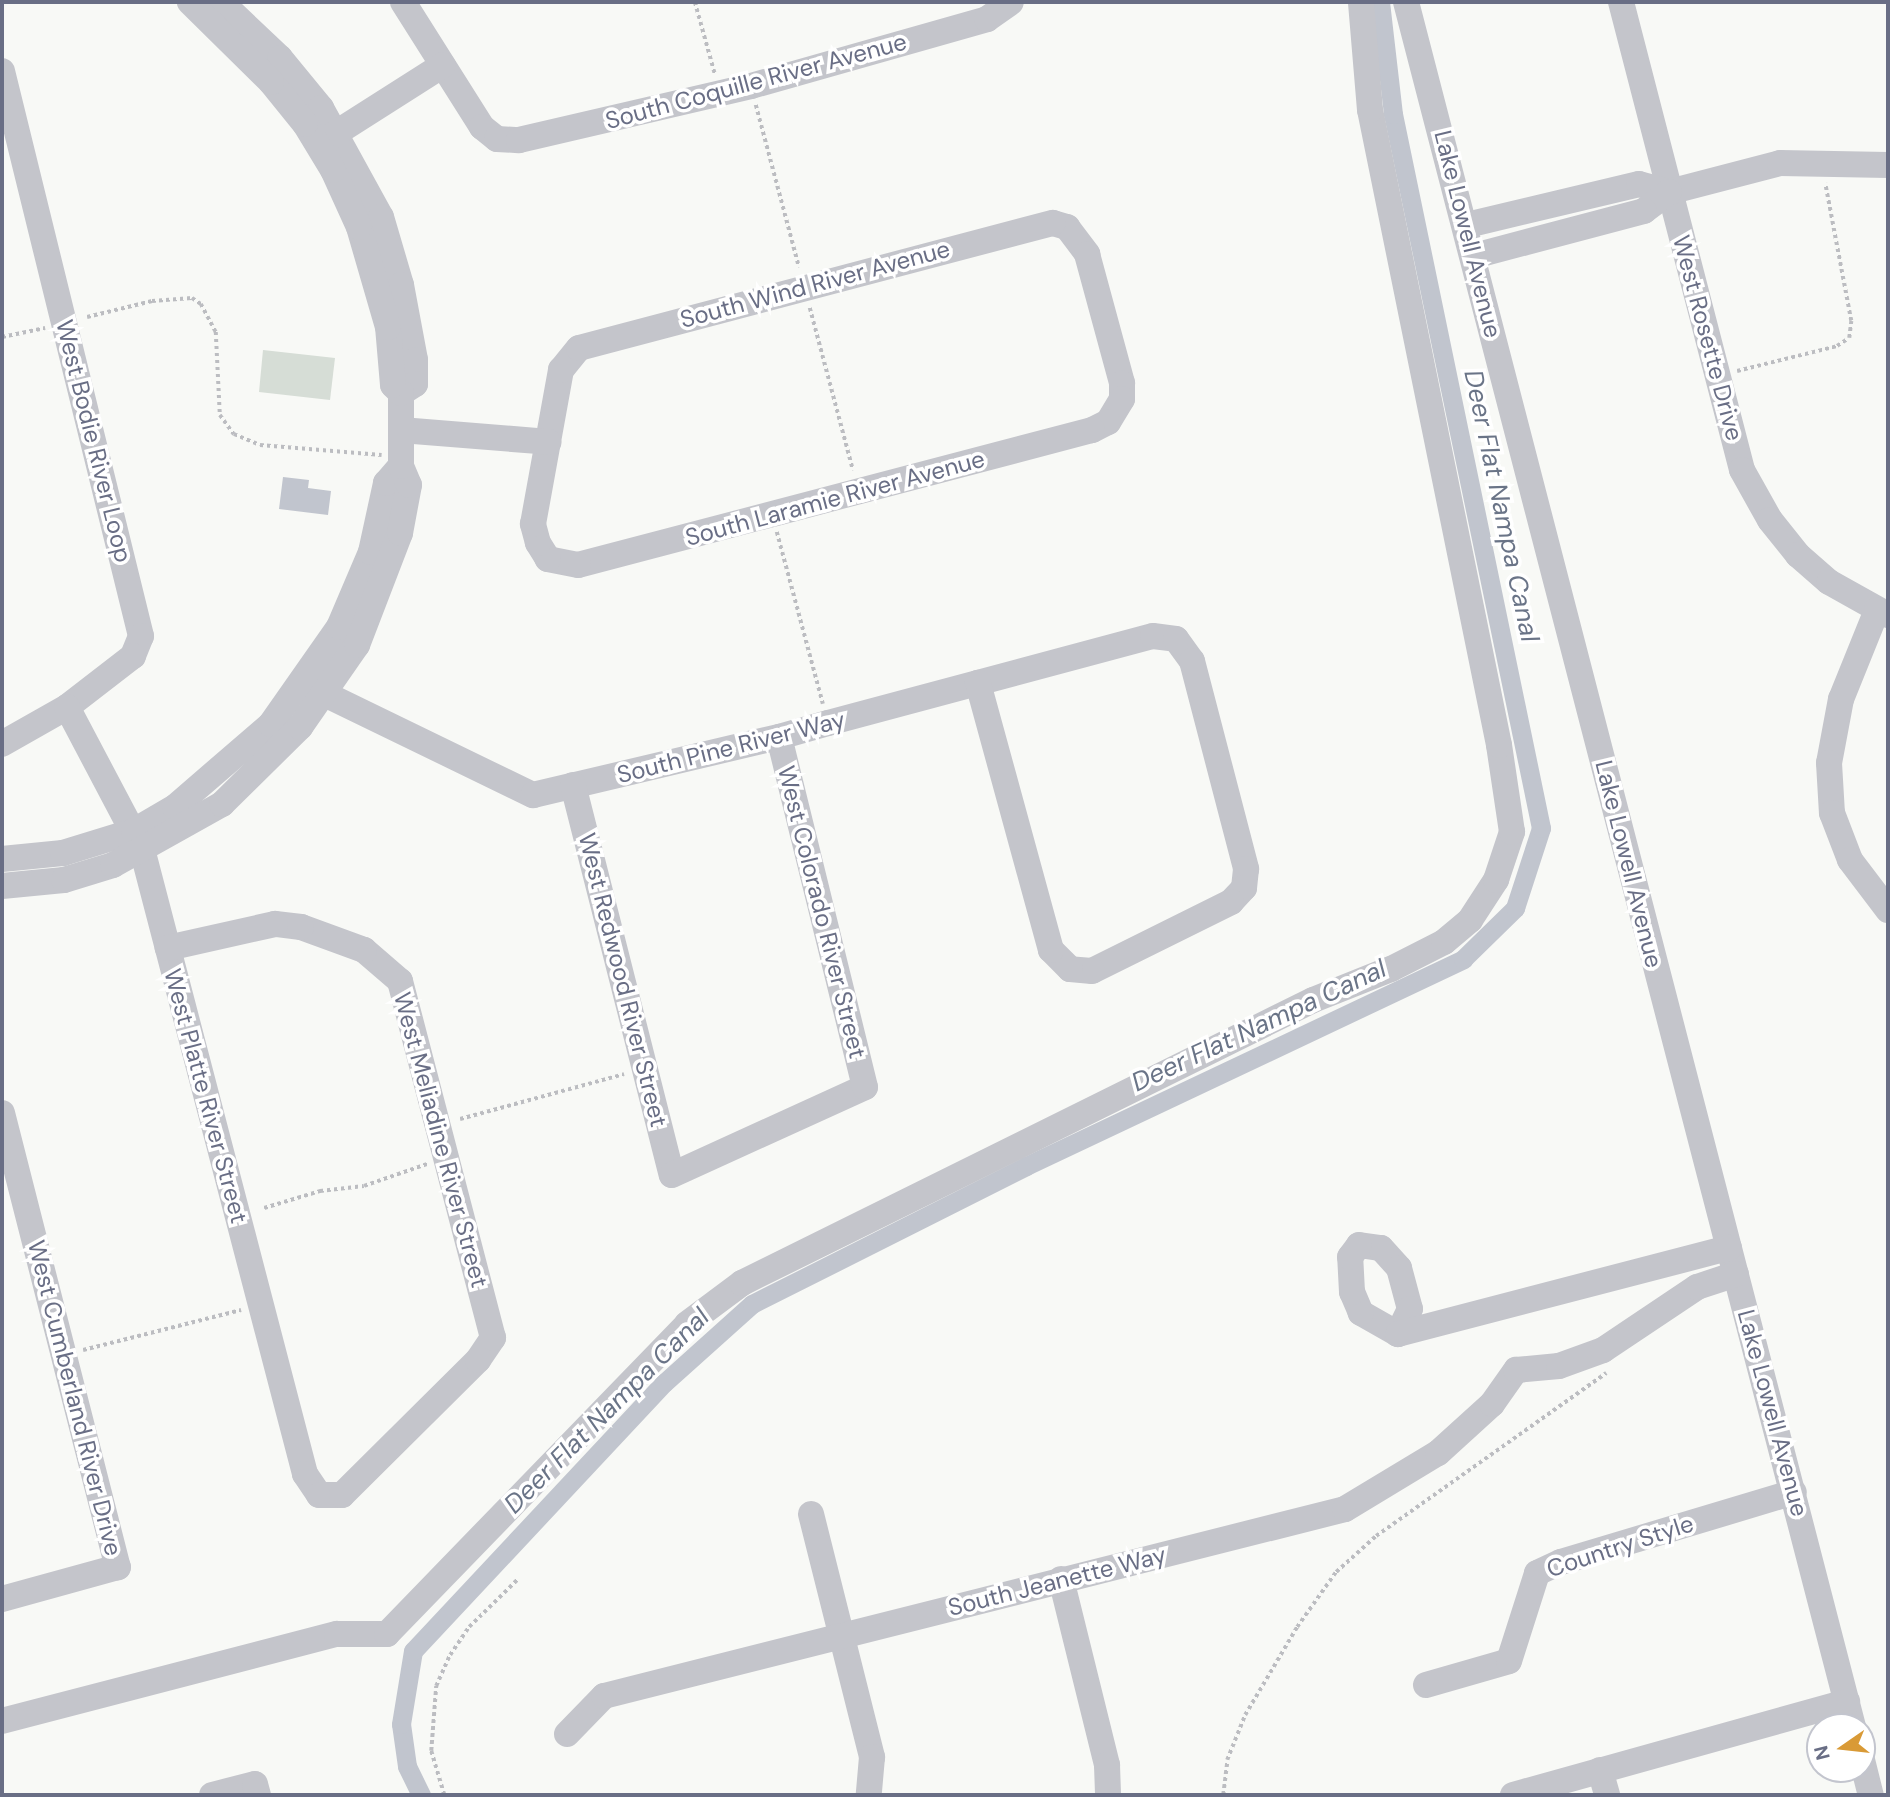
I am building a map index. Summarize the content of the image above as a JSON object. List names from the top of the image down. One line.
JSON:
{"streets":{"street":["South Coquille River Avenue","Lake Lowell Avenue","South Wind River Avenue","West Rosette Drive","West Bodie River Loop","South Laramie River Avenue","South Pine River Way","West Colorado River Street","West Redwood River Street","West Platte River Street","West Meliadine River Street","West Cumberland River Drive","Country Style","South Jeanette Way"]},"crossings":[["Lake Lowell Avenue","Country Style"],["Lake Lowell Avenue","South Jeanette Way"],["South Wind River Avenue","South Laramie River Avenue"],["West Bodie River Loop","West Platte River Street"],["South Pine River Way","West Colorado River Street"],["South Pine River Way","West Redwood River Street"],["West Colorado River Street","West Redwood River Street"],["West Platte River Street","West Meliadine River Street"]],"water":["Deer Flat Nampa Canal"],"north":"left"}
